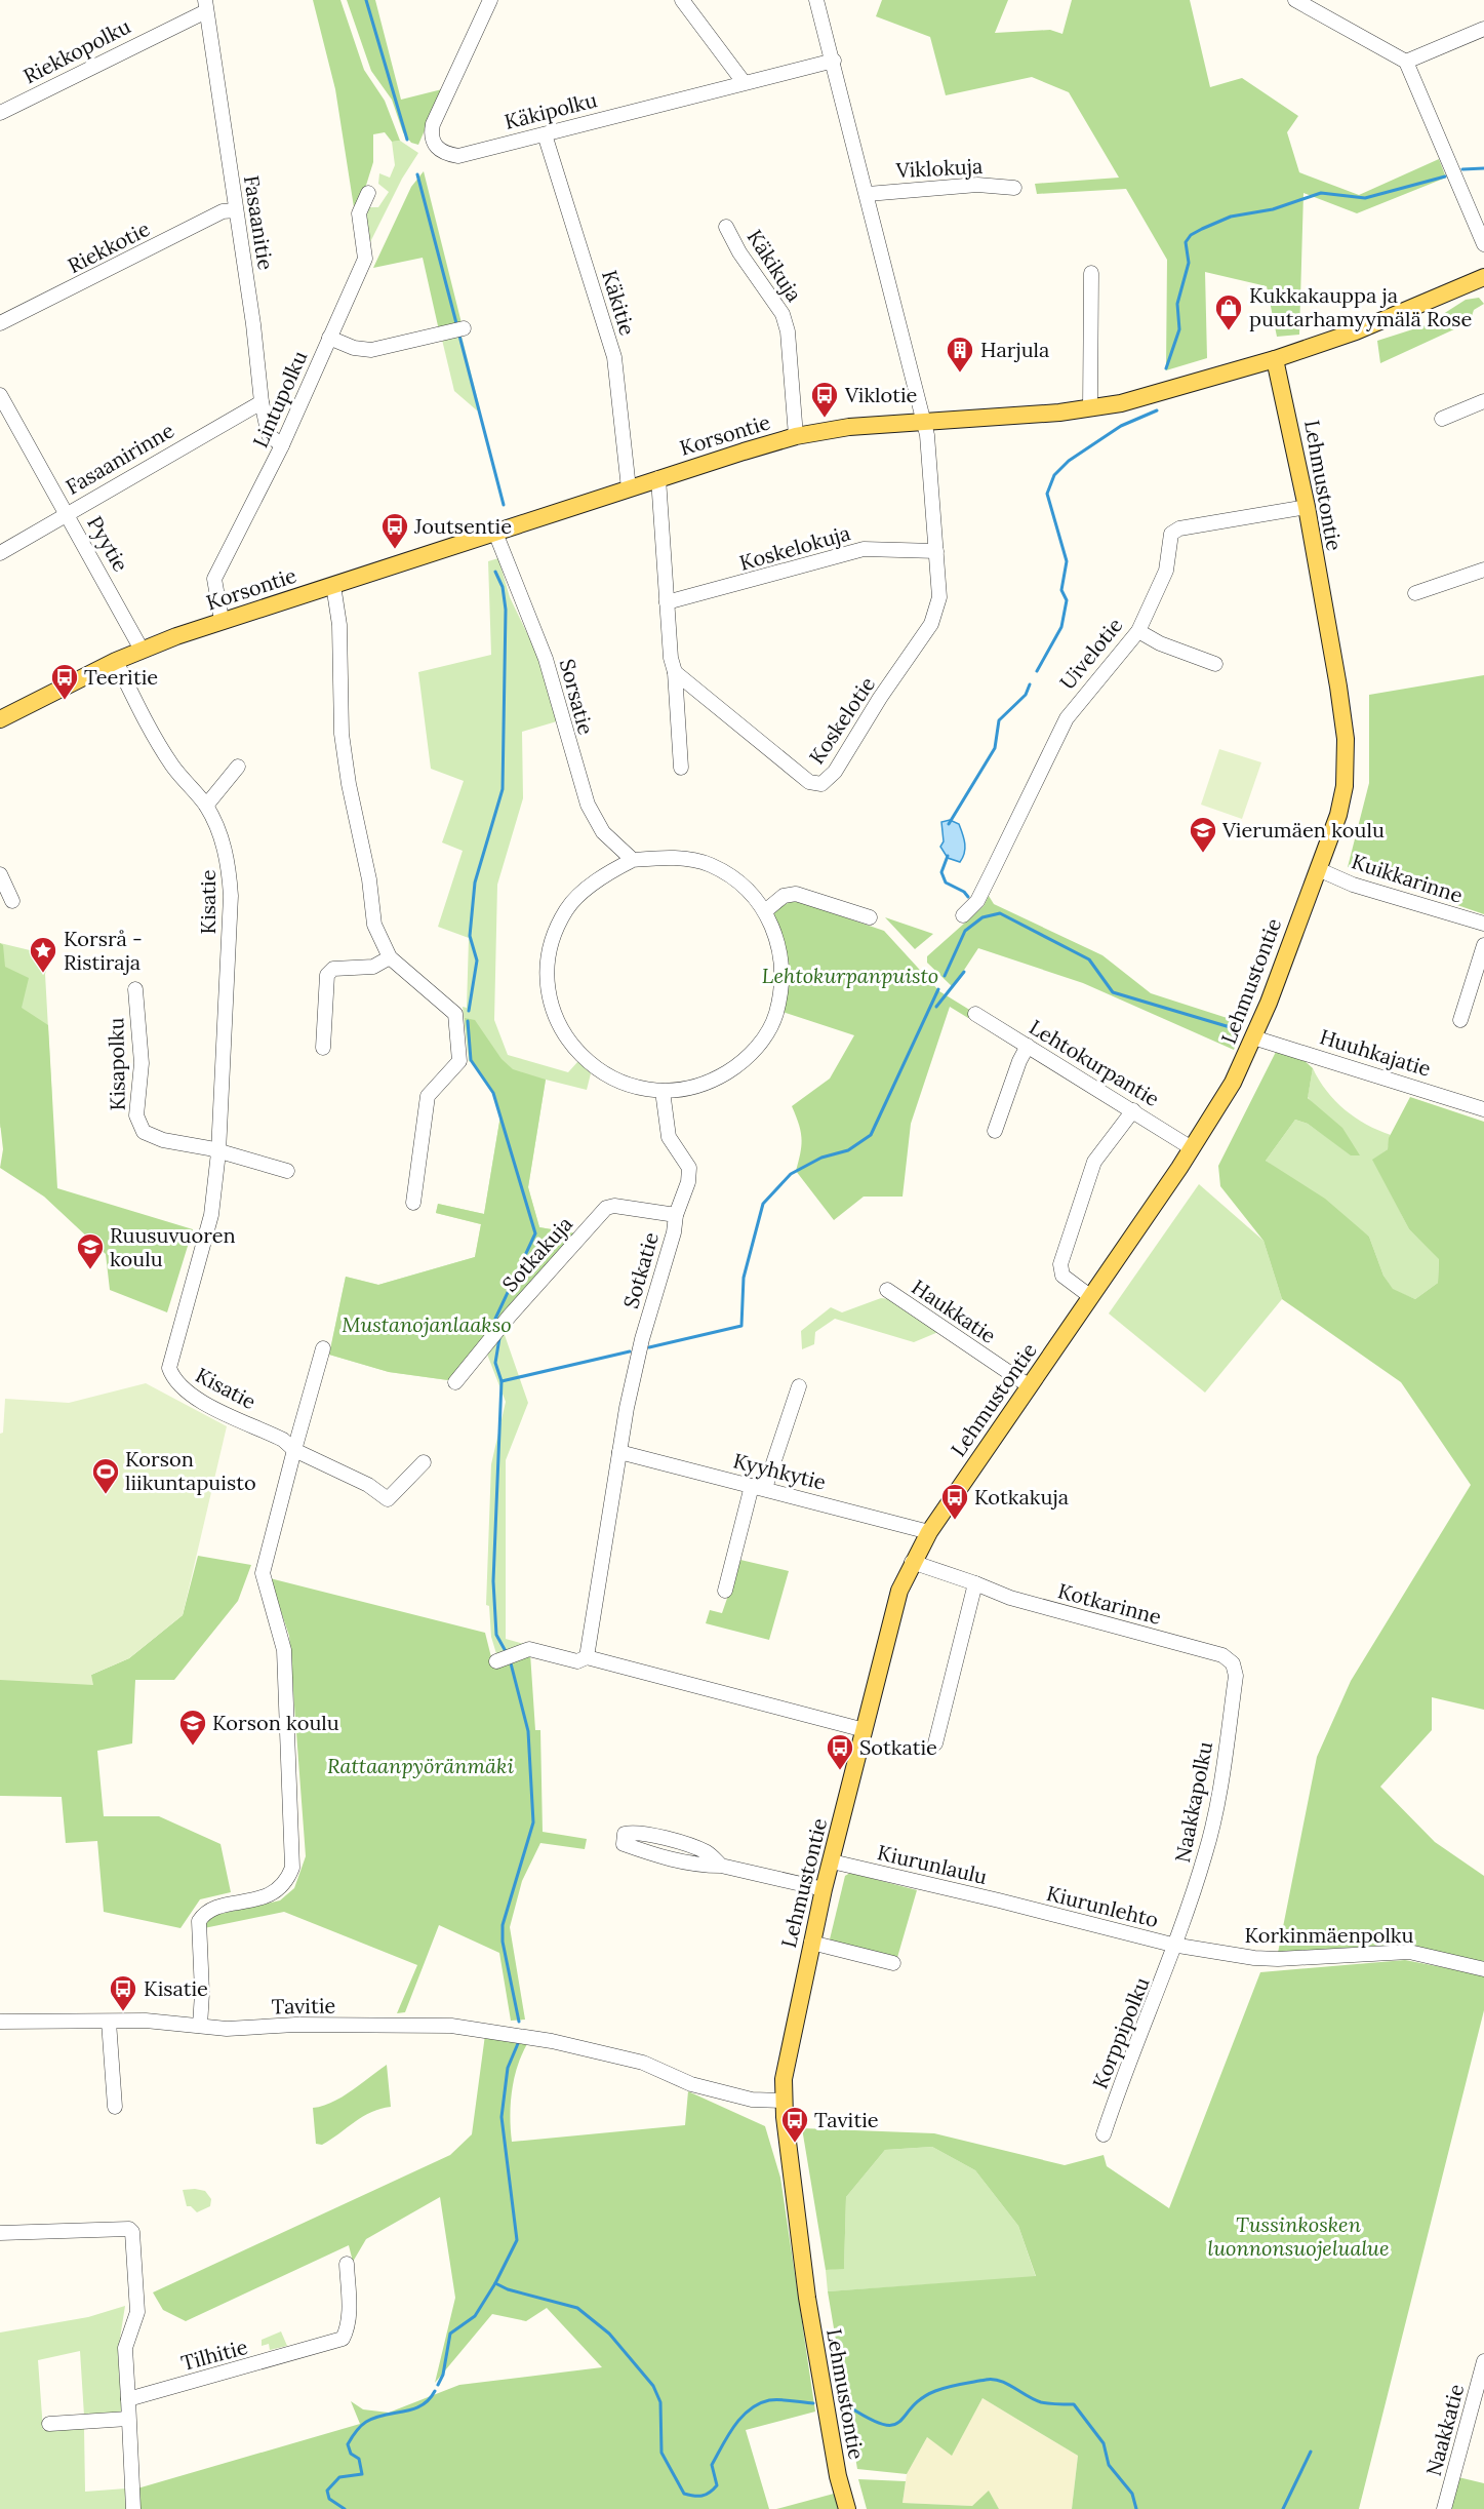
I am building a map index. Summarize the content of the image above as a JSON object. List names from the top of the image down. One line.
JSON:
{"streets":{"main road":["Korsontie","Lehmustontie"],"street":["Riekkopolku","Käkipolku","Viklokuja","Fasaanitie","Riekkotie","Käkikuja","Käkitie","Lintupolku","Fasaanirinne","Pyytie","Koskelokuja","Uivelotie","Sorsatie","Koskelotie","Kuikkarinne","Kisatie","Huuhkajatie","Lehtokurpantie","Kisapolku","Sotkakuja","Sotkatie","Haukkatie","Kyyhkytie","Kotkarinne","Naakkapolku","Kiurunlaulu","Kiurunlehto","Korkinmäenpolku","Tavitie","Korppipolku","Tilhitie","Naakkatie"]},"crossings":[["Riekkopolku","Fasaanitie"],["Käkipolku","Käkitie"],["Fasaanitie","Riekkotie"],["Fasaanitie","Lintupolku"],["Fasaanitie","Fasaanirinne"],["Käkikuja","Korsontie"],["Käkitie","Korsontie"],["Lintupolku","Korsontie"],["Korsontie","Lehmustontie"],["Korsontie","Pyytie"],["Korsontie","Sorsatie"],["Korsontie","Koskelotie"],["Korsontie","Kisatie"],["Fasaanirinne","Pyytie"],["Lehmustontie","Uivelotie"],["Lehmustontie","Kuikkarinne"],["Lehmustontie","Huuhkajatie"],["Lehmustontie","Lehtokurpantie"],["Lehmustontie","Haukkatie"],["Lehmustontie","Kyyhkytie"],["Lehmustontie","Kiurunlaulu"],["Lehmustontie","Tavitie"],["Koskelokuja","Koskelotie"],["Kisatie","Kisapolku"],["Sotkakuja","Sotkatie"],["Sotkatie","Kyyhkytie"],["Kotkarinne","Naakkapolku"],["Naakkapolku","Kiurunlehto"],["Naakkapolku","Korkinmäenpolku"],["Naakkapolku","Korppipolku"],["Kiurunlaulu","Kiurunlehto"],["Kiurunlehto","Korkinmäenpolku"],["Kiurunlehto","Korppipolku"],["Korkinmäenpolku","Korppipolku"]],"parks":["Lehtokurpanpuisto","Mustanojanlaakso","Rattaanpyöränmäki","Tussinkosken luonnonsuojelualue"],"places":{"shop":["Kukkakauppa ja puutarhamyymälä Rose"],"building":["Harjula"],"bus stop":["Viklotie","Joutsentie","Teeritie","Kotkakuja","Sotkatie","Kisatie","Tavitie"],"school or university":["Vierumäen koulu","Ruusuvuoren koulu","Korson koulu"],"place":["Korsrå - Ristiraja"],"sports":["Korson liikuntapuisto"]}}
